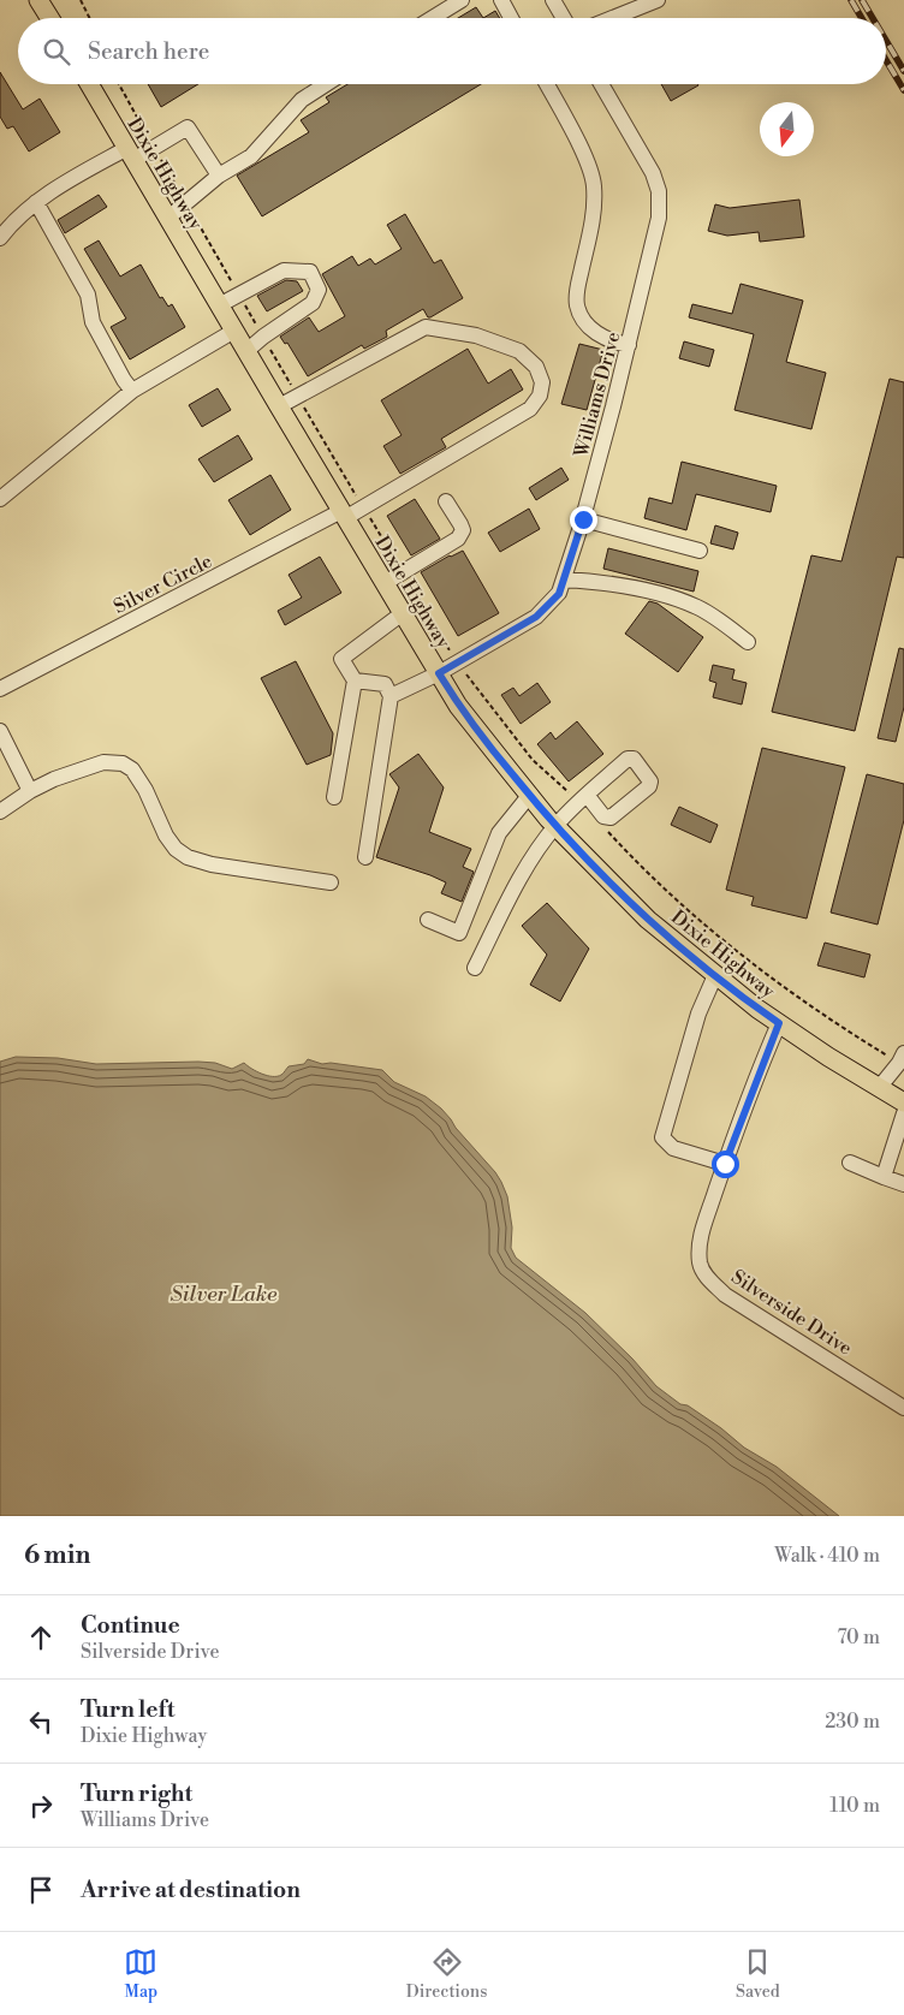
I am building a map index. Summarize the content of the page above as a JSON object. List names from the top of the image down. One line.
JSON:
{"streets":{"main road":["Dixie Highway"],"street":["Williams Drive","Silver Circle","Silverside Drive"]},"crossings":[["Dixie Highway","Williams Drive"],["Dixie Highway","Silver Circle"],["Dixie Highway","Silverside Drive"]],"water":["Silver Lake"],"north":"bottom","page":{"search":"Search here","heading":["6 min","Walk · 410 m"],"list":[["Continue","Silverside Drive","70 m"],["Turn left","Dixie Highway","230 m"],["Turn right","Williams Drive","110 m"],"Arrive at destination"],"nav":["Map","Directions","Saved"]}}
